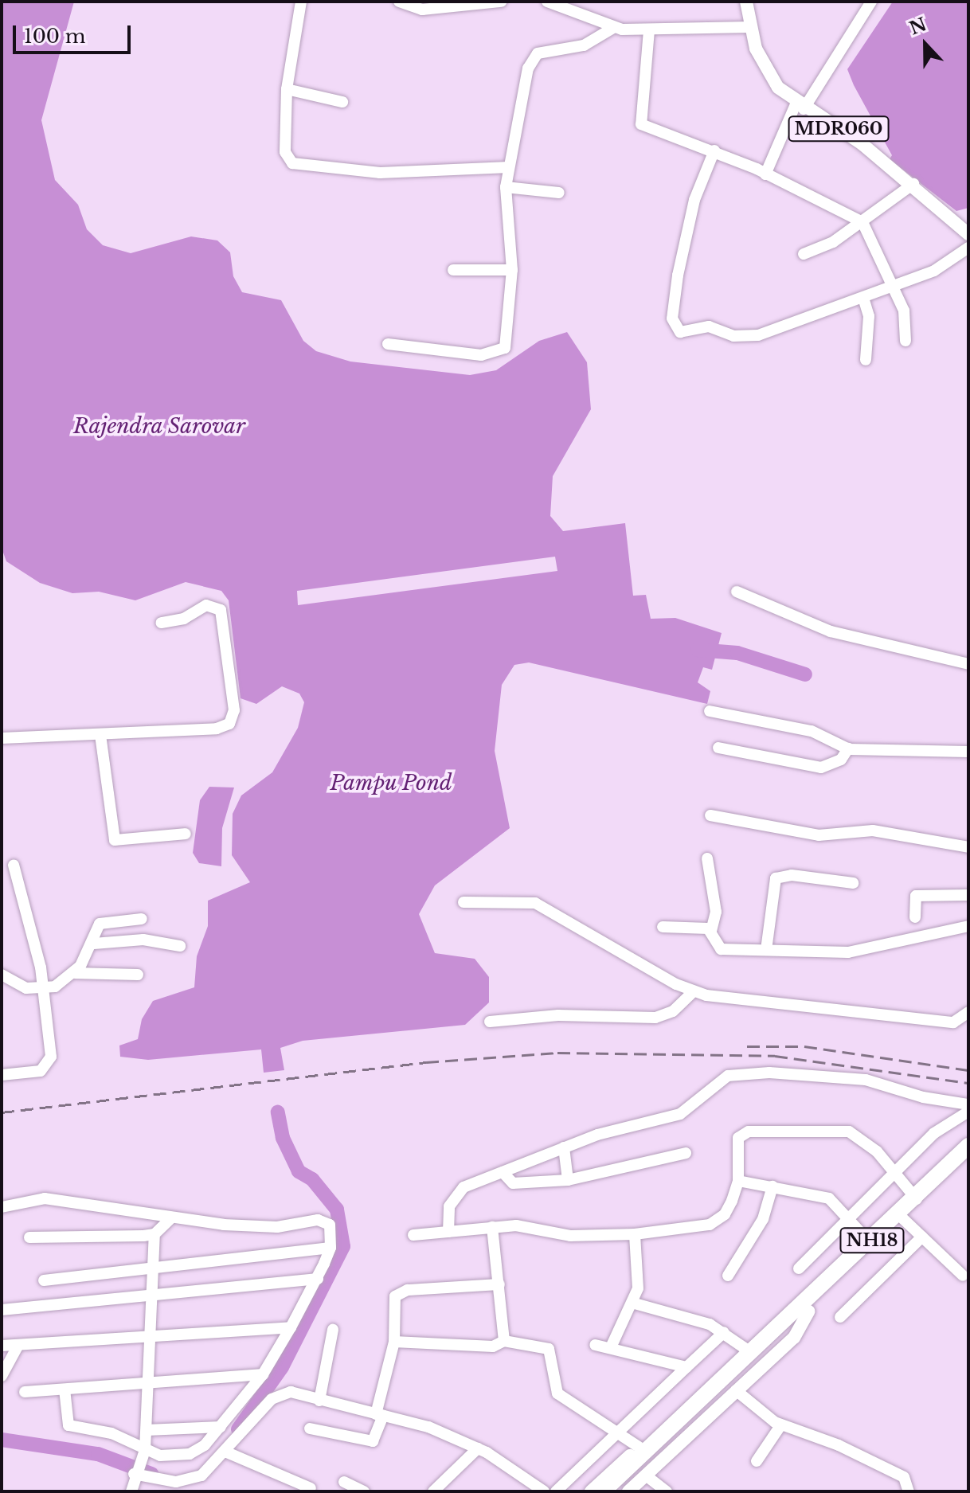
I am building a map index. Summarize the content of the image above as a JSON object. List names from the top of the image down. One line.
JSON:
{"streets":{"highway":["NH18"],"main road":["MDR060"]},"water":["Rajendra Sarovar","Pampu Pond"],"scale_bar":"100 m","north":"top"}
